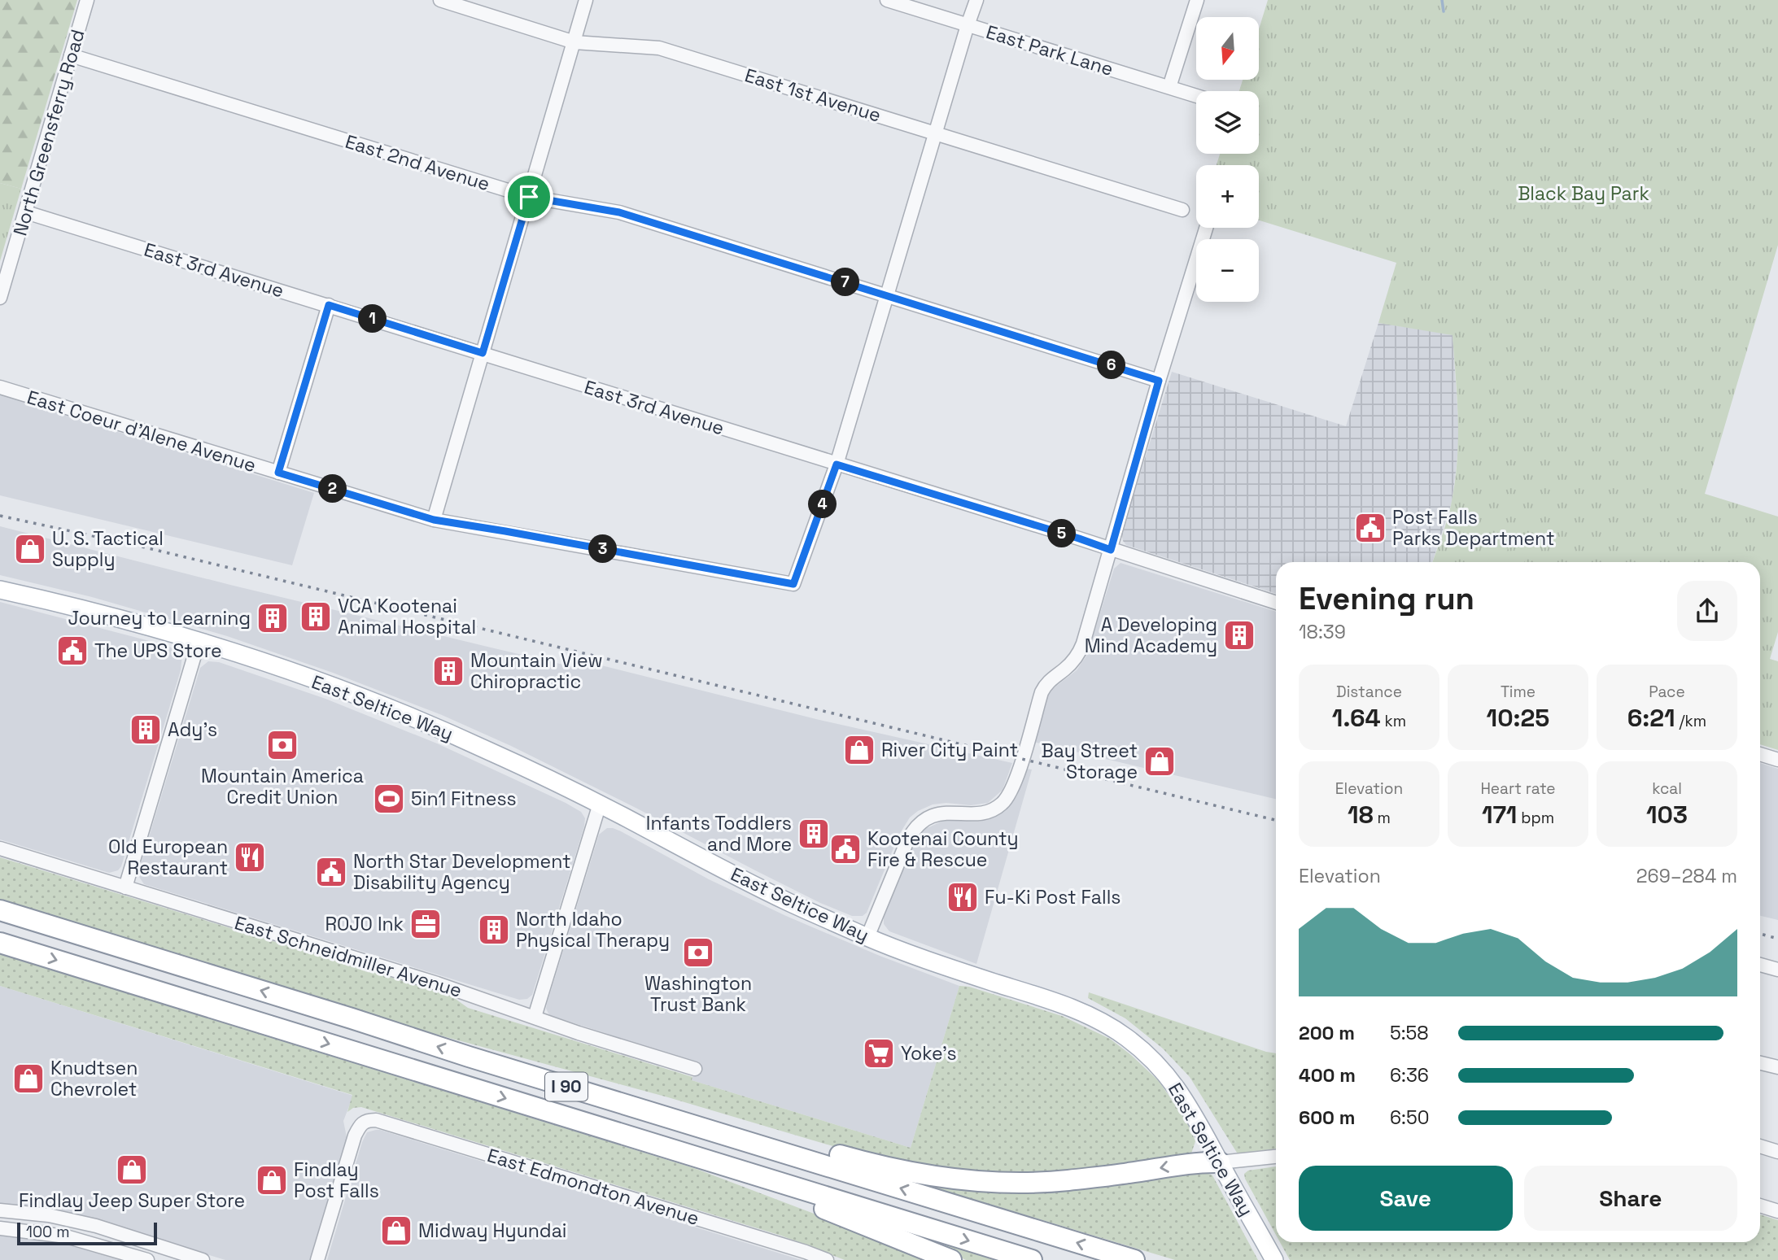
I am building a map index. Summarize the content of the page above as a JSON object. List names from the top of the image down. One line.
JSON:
{"streets":{"highway":["I 90"],"main road":["East Seltice Way"],"street":["East Park Lane","East 1st Avenue","North Greensferry Road","East 2nd Avenue","East 3rd Avenue","East Coeur d'Alene Avenue","East Schneidmiller Avenue","East Edmondton Avenue"]},"crossings":[["North Greensferry Road","East 2nd Avenue"],["North Greensferry Road","East 3rd Avenue"],["East 3rd Avenue","East Coeur d'Alene Avenue"]],"parks":["Black Bay Park"],"places":{"public building":["Post Falls Parks Department","The UPS Store","Kootenai County Fire & Rescue","North Star Development Disability Agency"],"shop":["U. S. Tactical Supply","River City Paint","Bay Street Storage","Knudtsen Chevrolet","Findlay Jeep Super Store","Findlay Post Falls","Midway Hyundai"],"building":["VCA Kootenai Animal Hospital","Journey to Learning","A Developing Mind Academy","Mountain View Chiropractic","Ady's","Infants Toddlers and More","North Idaho Physical Therapy"],"bank":["Mountain America Credit Union","Washington Trust Bank"],"sports":["5in1 Fitness"],"restaurant":["Old European Restaurant","Fu-Ki Post Falls"],"office":["ROJO Ink"],"supermarket":["Yoke's"]},"scale_bar":"100 m","north":"bottom","page":{"map_buttons":["+","−"],"pins":["7","1","6","2","4","5","3"],"heading":["Evening run","18:39"],"stats":[["Distance","1.64 km"],["Time","10:25"],["Pace","6:21 /km"],["Elevation","18 m"],["Heart rate","171 bpm"],["kcal","103"]],"chart":["Elevation","269–284 m"],"list":[{"name":"200 m","note":"5:58"},{"name":"400 m","note":"6:36"},{"name":"600 m","note":"6:50"}],"buttons":["Save","Share"],"scale":"100 m"}}
